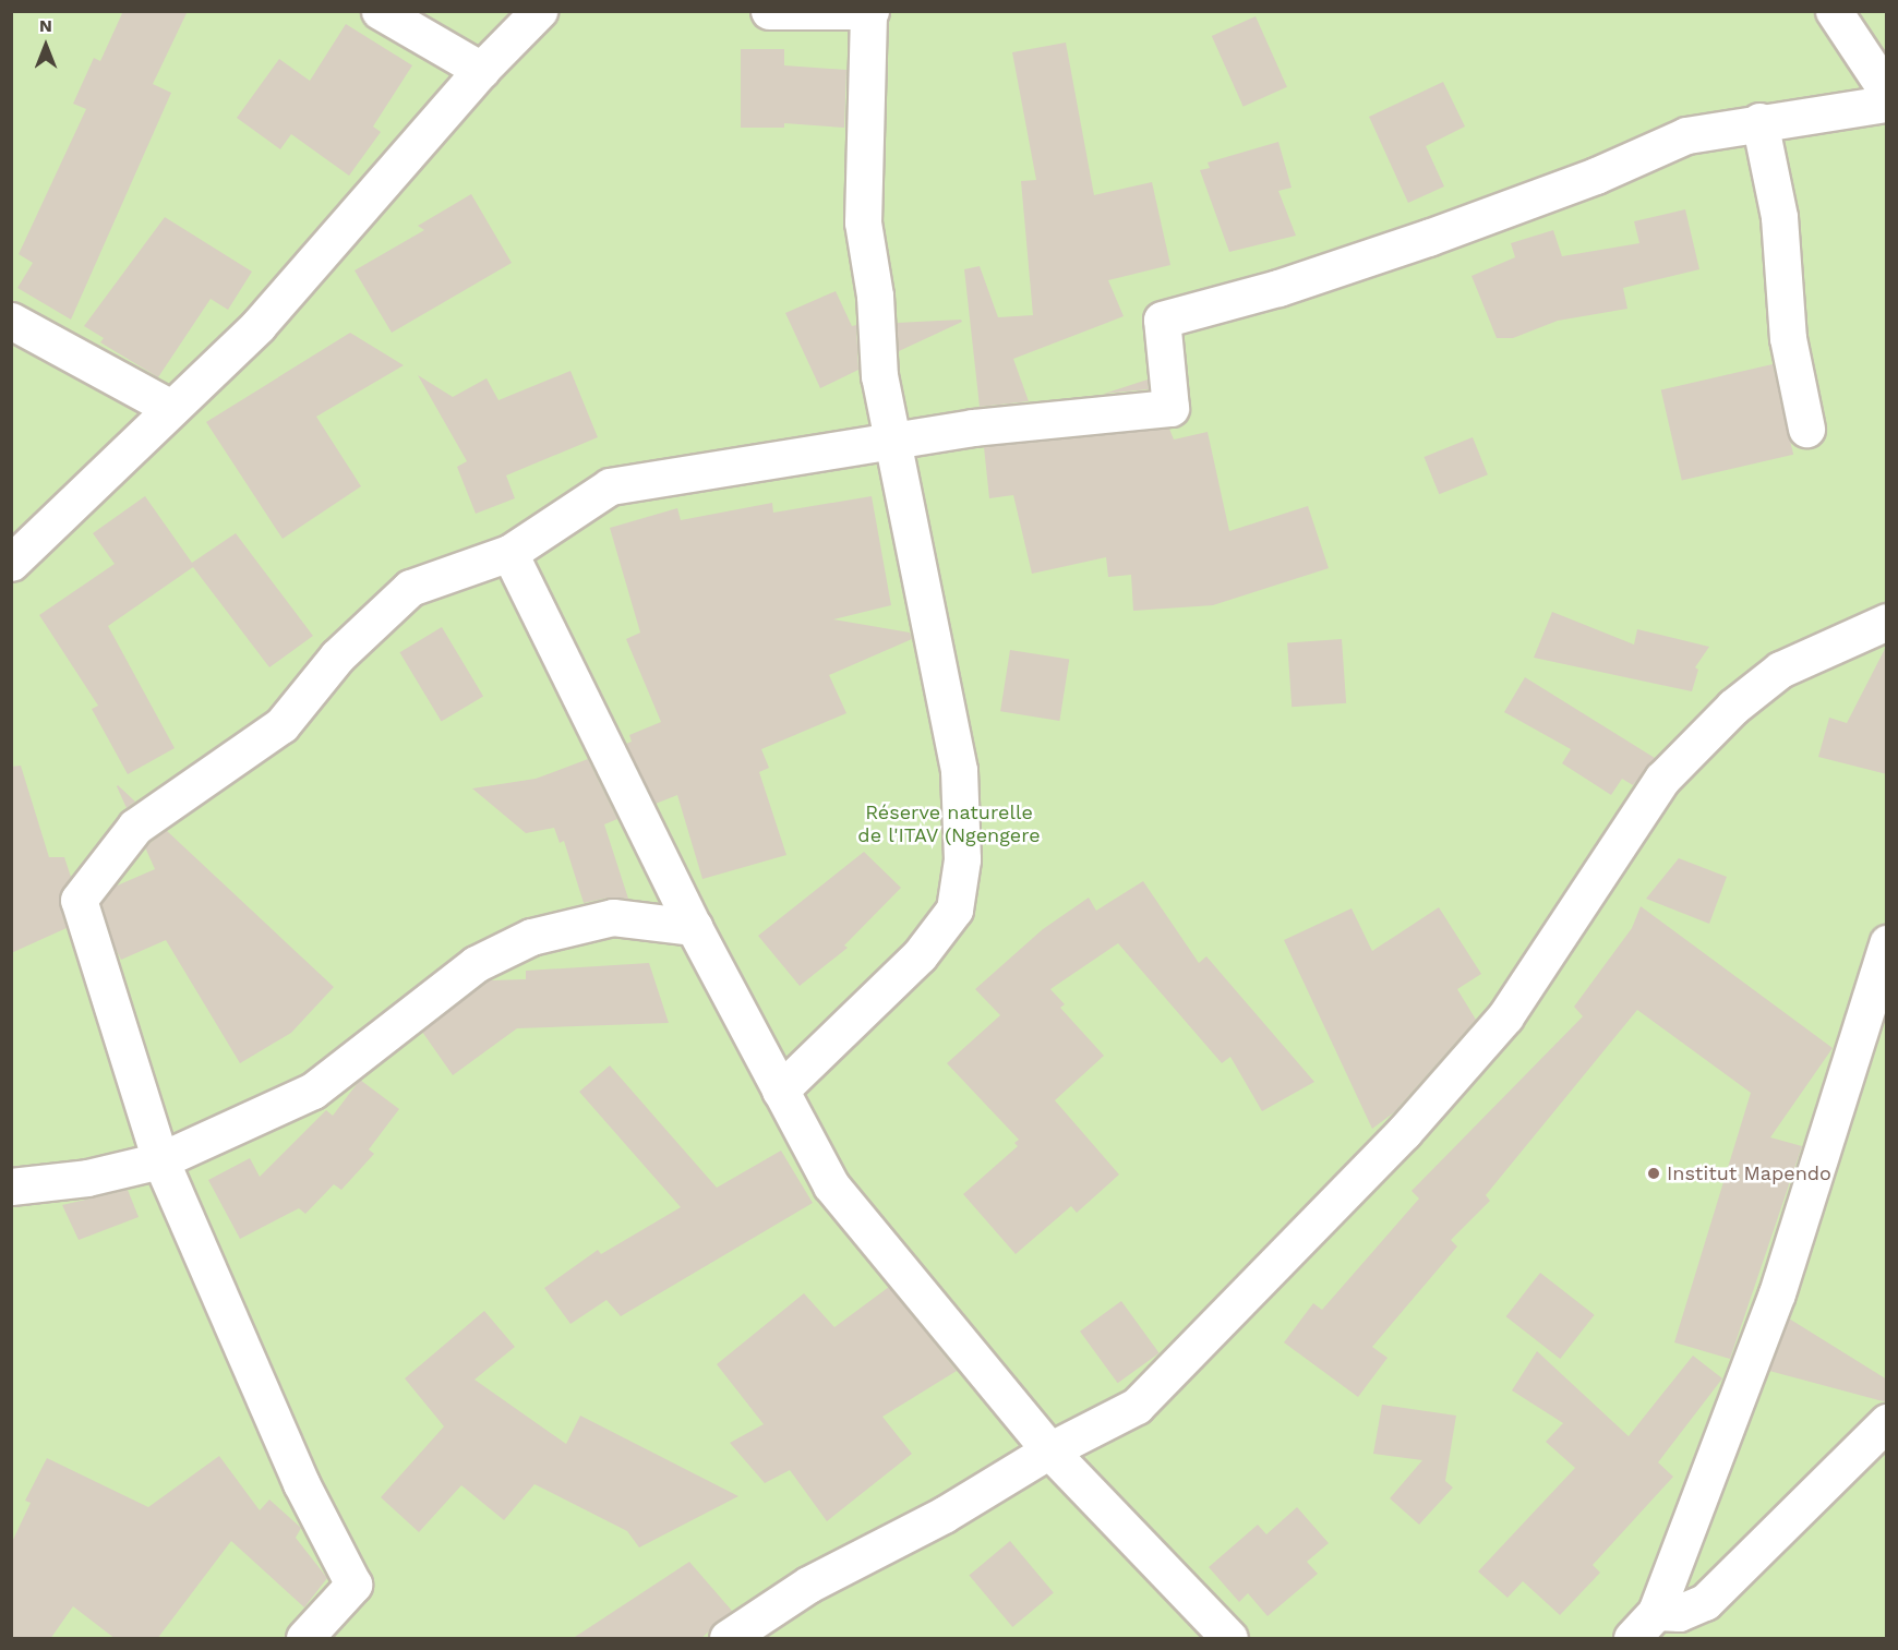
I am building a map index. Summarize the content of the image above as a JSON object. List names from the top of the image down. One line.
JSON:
{"parks":["Réserve naturelle de l'ITAV (Ngengere"],"places":["Institut Mapendo"],"north":"top"}
